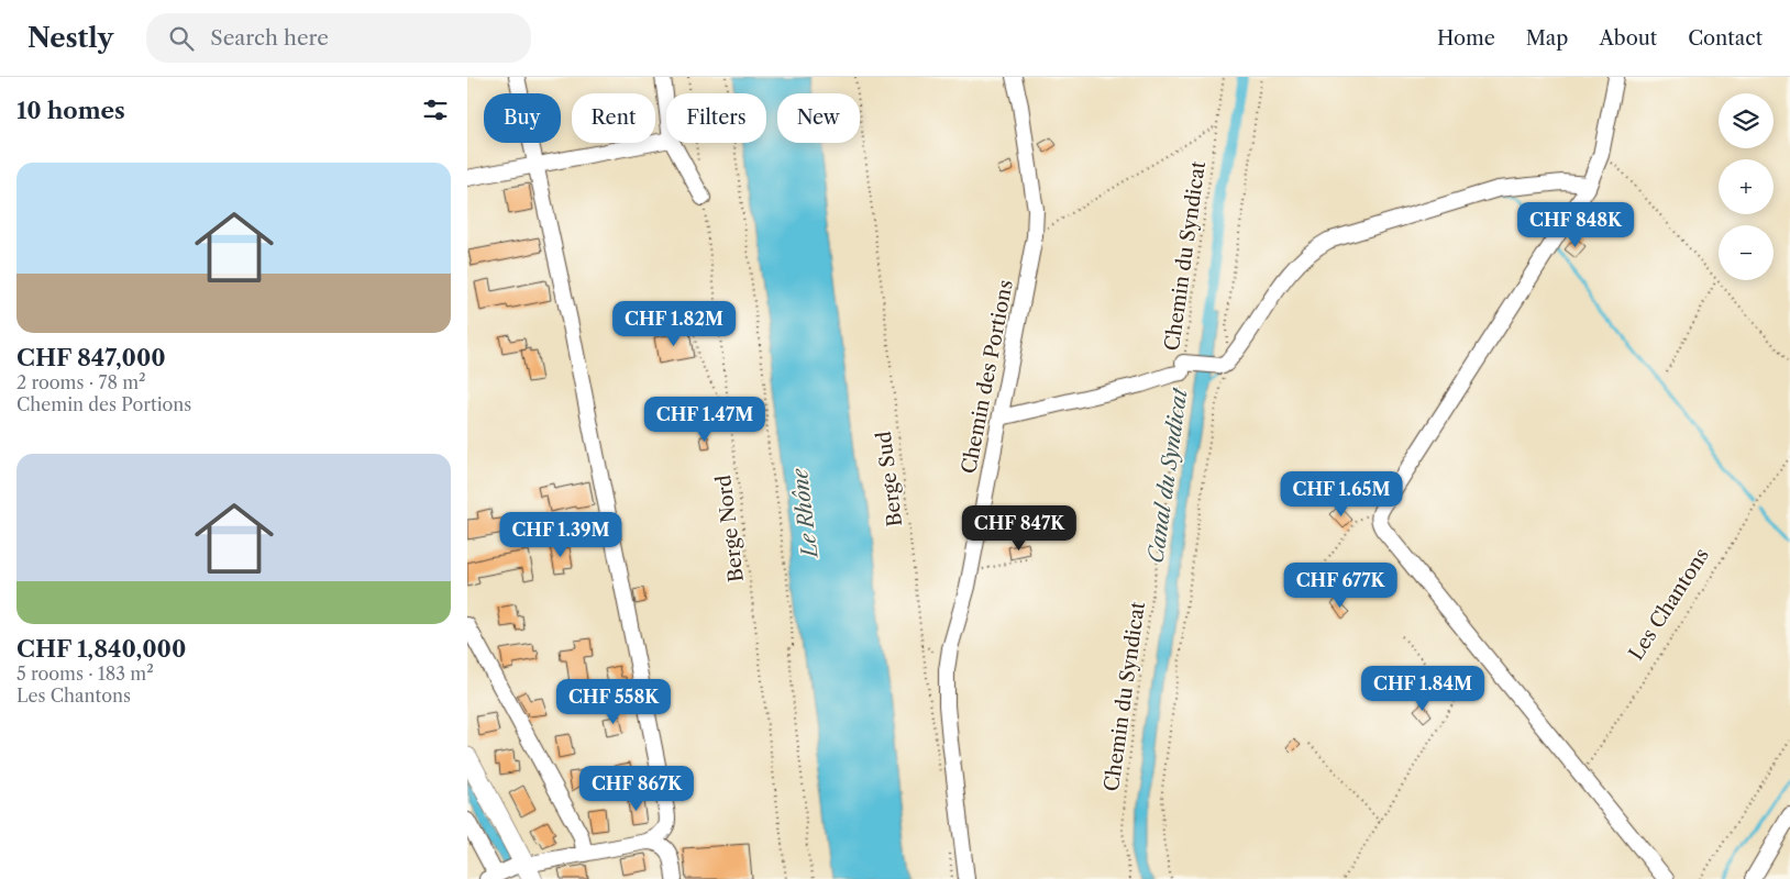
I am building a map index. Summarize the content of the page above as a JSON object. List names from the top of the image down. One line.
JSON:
{"streets":{"street":["Chemin des Portions"],"path":["Chemin du Syndicat","Berge Sud","Berge Nord","Les Chantons"]},"water":["Canal du Syndicat","Le Rhône"],"page":{"header":"Nestly","search":"Search here","nav":["Home","Map","About","Contact"],"heading":"10 homes","map_buttons":["+","−"],"chip":["Buy","Rent","Filters","New"],"list":[{"name":"CHF 847,000","note":"2 rooms · 78 m² · Chemin des Portions"},{"name":"CHF 1,840,000","note":"5 rooms · 183 m² · Les Chantons"}],"price":["CHF 848K","CHF 1.82M","CHF 1.47M","CHF 1.65M","CHF 847K","CHF 1.39M","CHF 677K","CHF 1.84M","CHF 558K","CHF 867K"]}}
